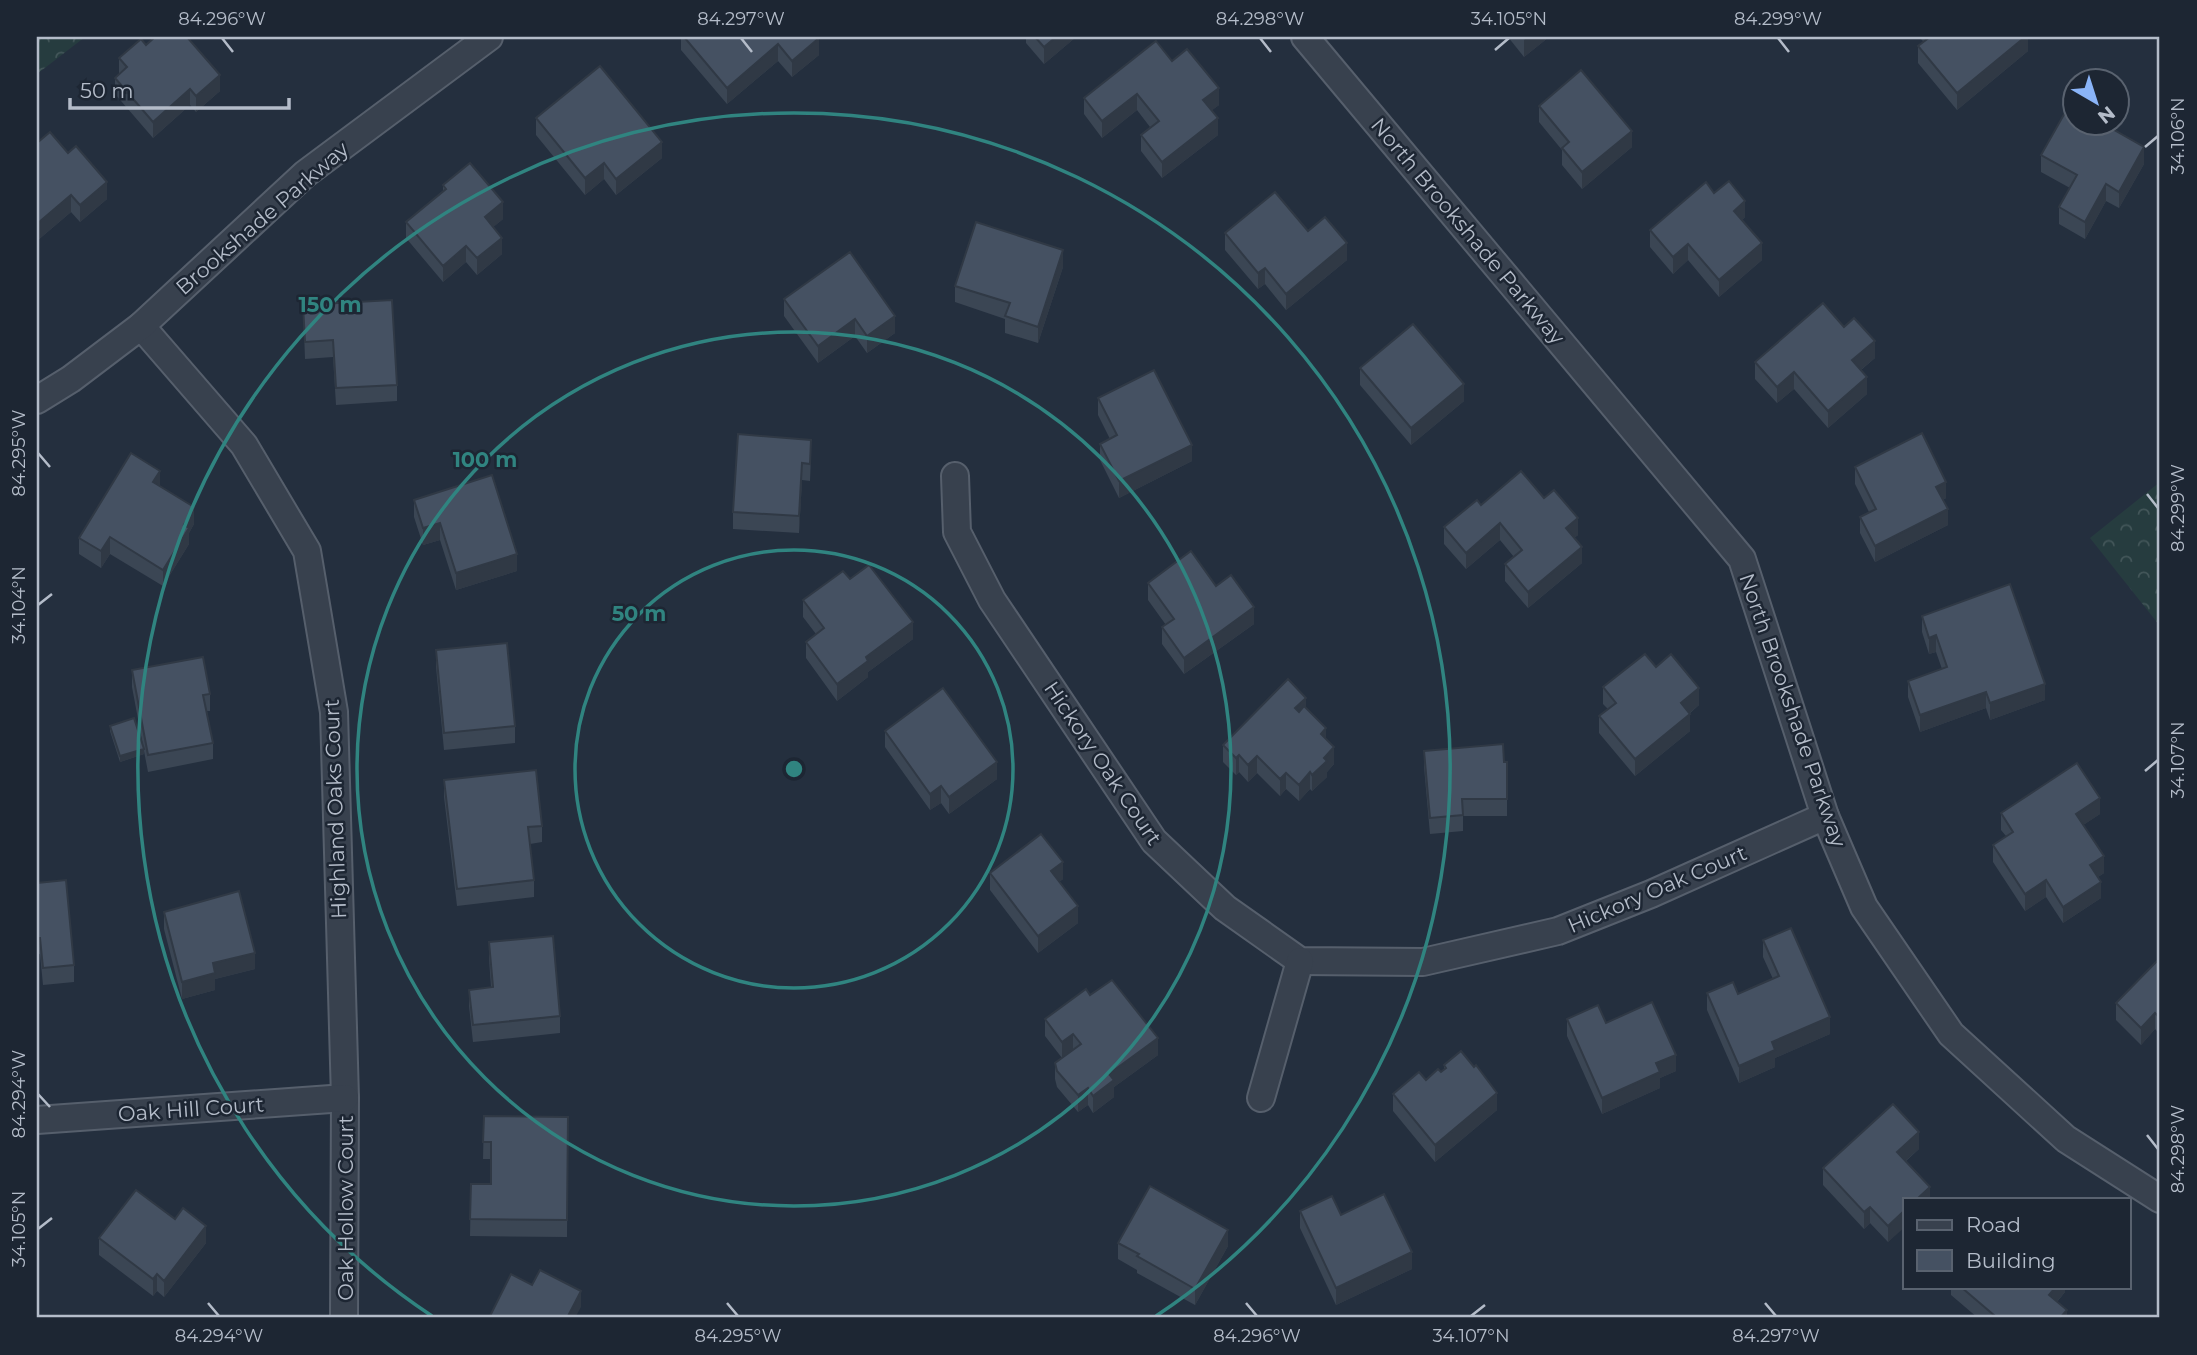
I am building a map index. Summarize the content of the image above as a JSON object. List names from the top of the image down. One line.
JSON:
{"streets":{"street":["Brookshade Parkway","North Brookshade Parkway","Hickory Oak Court","Highland Oaks Court","Oak Hill Court","Oak Hollow Court"]},"crossings":[["Brookshade Parkway","Highland Oaks Court"],["North Brookshade Parkway","Hickory Oak Court"],["Highland Oaks Court","Oak Hill Court"],["Highland Oaks Court","Oak Hollow Court"],["Oak Hill Court","Oak Hollow Court"]],"legend":["Road","Building"],"scale_bar":"50 m","north":"bottom right","coordinates":["84.296°W","84.297°W","84.298°W","34.105°N","84.299°W","34.106°N","84.295°W","34.104°N","34.107°N","84.294°W"],"rings":["150 m","100 m","50 m"]}
